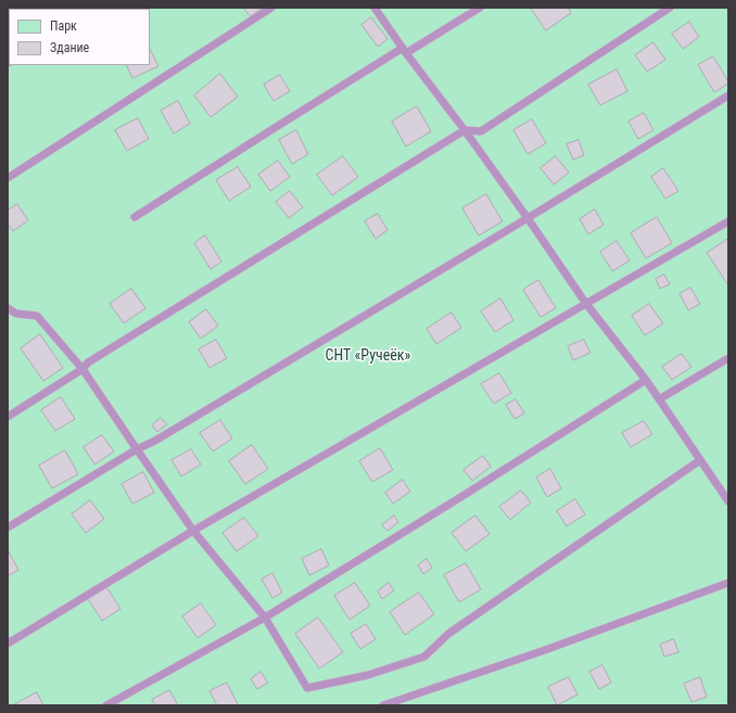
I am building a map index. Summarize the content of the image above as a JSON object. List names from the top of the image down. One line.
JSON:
{"parks":["СНТ «Ручеёк»"],"legend":["Парк","Здание"]}
